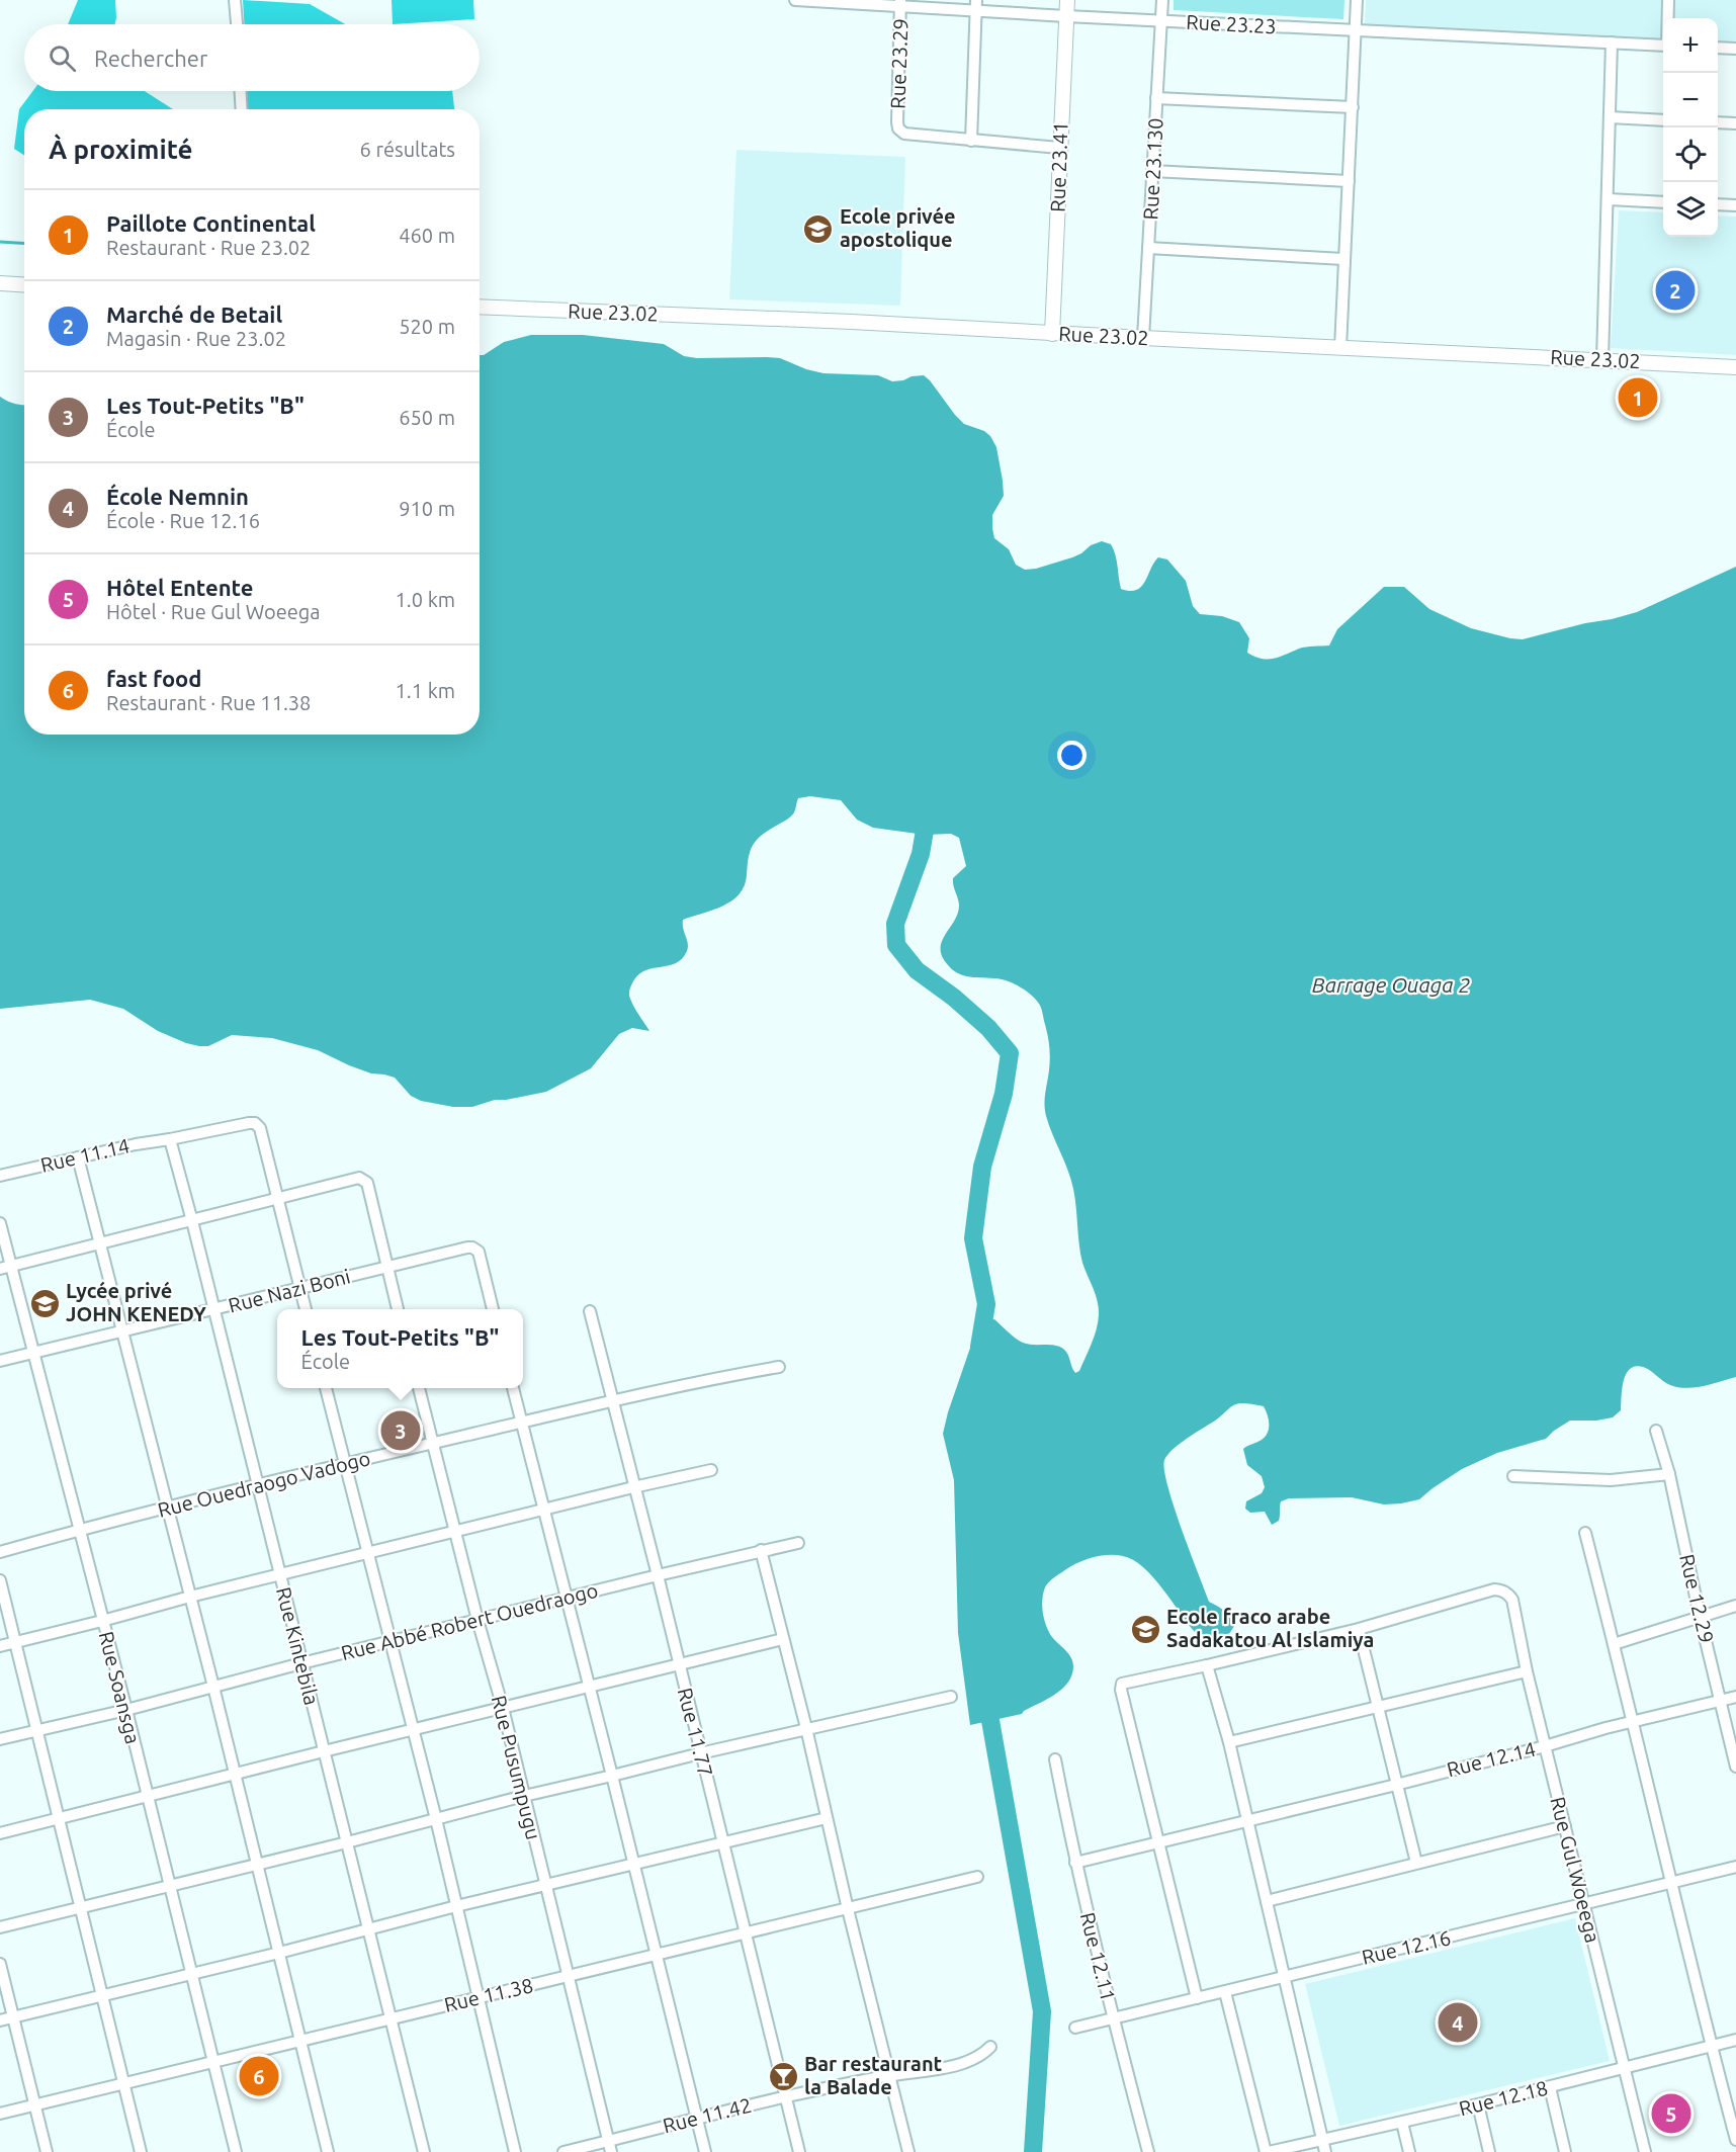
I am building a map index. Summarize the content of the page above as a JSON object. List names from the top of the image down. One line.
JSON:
{"streets":{"street":["Rue 23.23","Rue 23.29","Rue 23.41","Rue 23.130","Rue 23.02","Rue 11.14","Rue Nazi Boni","Rue Ouedraogo Vadogo","Rue 12.29","Rue Abbé Robert Ouedraogo","Rue Kintebila","Rue Soansga","Rue 11.77","Rue 12.14","Rue Pusumpugu","Rue Gul Woeega","Rue 12.16","Rue 12.11","Rue 11.38","Rue 12.18","Rue 11.42"]},"crossings":[["Rue 23.23","Rue 23.29"],["Rue 23.23","Rue 23.41"],["Rue 23.23","Rue 23.130"],["Rue 23.41","Rue 23.02"],["Rue 23.130","Rue 23.02"],["Rue 11.14","Rue Kintebila"],["Rue Nazi Boni","Rue Kintebila"],["Rue Nazi Boni","Rue Soansga"],["Rue Ouedraogo Vadogo","Rue Kintebila"],["Rue Ouedraogo Vadogo","Rue Soansga"],["Rue Ouedraogo Vadogo","Rue 11.77"],["Rue Ouedraogo Vadogo","Rue Pusumpugu"],["Rue 12.29","Rue 12.14"],["Rue Abbé Robert Ouedraogo","Rue Kintebila"],["Rue Abbé Robert Ouedraogo","Rue Soansga"],["Rue Abbé Robert Ouedraogo","Rue 11.77"],["Rue Abbé Robert Ouedraogo","Rue Pusumpugu"],["Rue Kintebila","Rue 11.38"],["Rue Soansga","Rue 11.38"],["Rue 11.77","Rue 11.38"],["Rue 11.77","Rue 11.42"],["Rue 12.14","Rue Gul Woeega"],["Rue 12.14","Rue 12.11"],["Rue Pusumpugu","Rue 11.38"],["Rue Pusumpugu","Rue 11.42"],["Rue Gul Woeega","Rue 12.16"],["Rue Gul Woeega","Rue 12.18"],["Rue 12.16","Rue 12.11"]],"water":["Barrage Ouaga 2"],"places":{"school or university":["Ecole privée apostolique","Lycée privé JOHN KENEDY","Ecole fraco arabe Sadakatou Al Islamiya"],"bar":["Bar restaurant la Balade"]},"page":{"map_buttons":["+","−"],"search":"Rechercher","heading":["À proximité","6 résultats"],"list":[{"mark":"1","name":"Paillote Continental","note":"Restaurant · Rue 23.02","value":"460 m"},{"mark":"2","name":"Marché de Betail","note":"Magasin · Rue 23.02","value":"520 m"},{"mark":"3","name":"Les Tout-Petits \"B\"","note":"École","value":"650 m"},{"mark":"4","name":"École Nemnin","note":"École · Rue 12.16","value":"910 m"},{"mark":"5","name":"Hôtel Entente","note":"Hôtel · Rue Gul Woeega","value":"1.0 km"},{"mark":"6","name":"fast food","note":"Restaurant · Rue 11.38","value":"1.1 km"}],"pins":["2","1","3","4","6","5"],"popup":["Les Tout-Petits \"B\"","École"]}}
